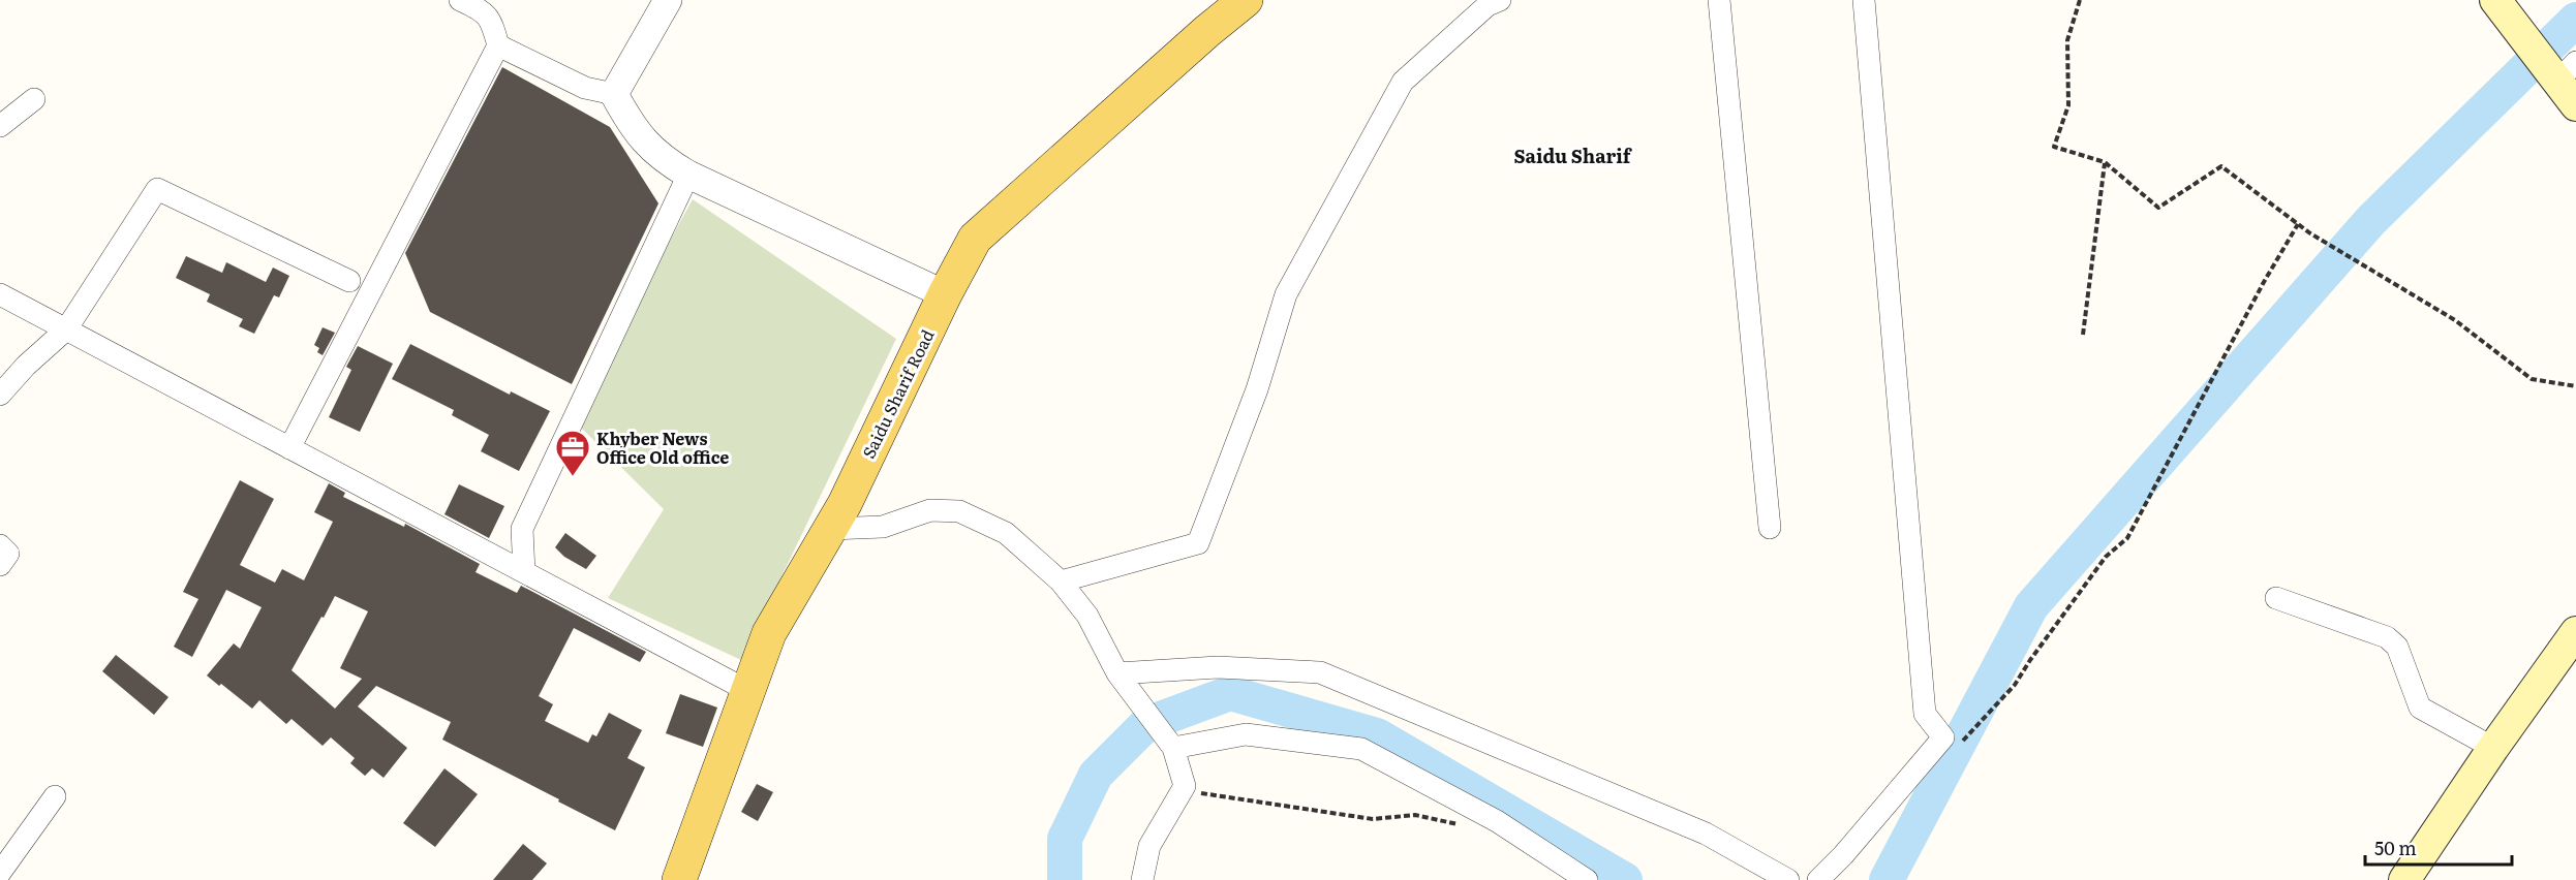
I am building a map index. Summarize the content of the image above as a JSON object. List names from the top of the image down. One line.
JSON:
{"streets":{"main road":["Saidu Sharif Road"]},"districts":["Saidu Sharif"],"places":{"office":["Khyber News Office Old office"]},"scale_bar":"50 m"}
